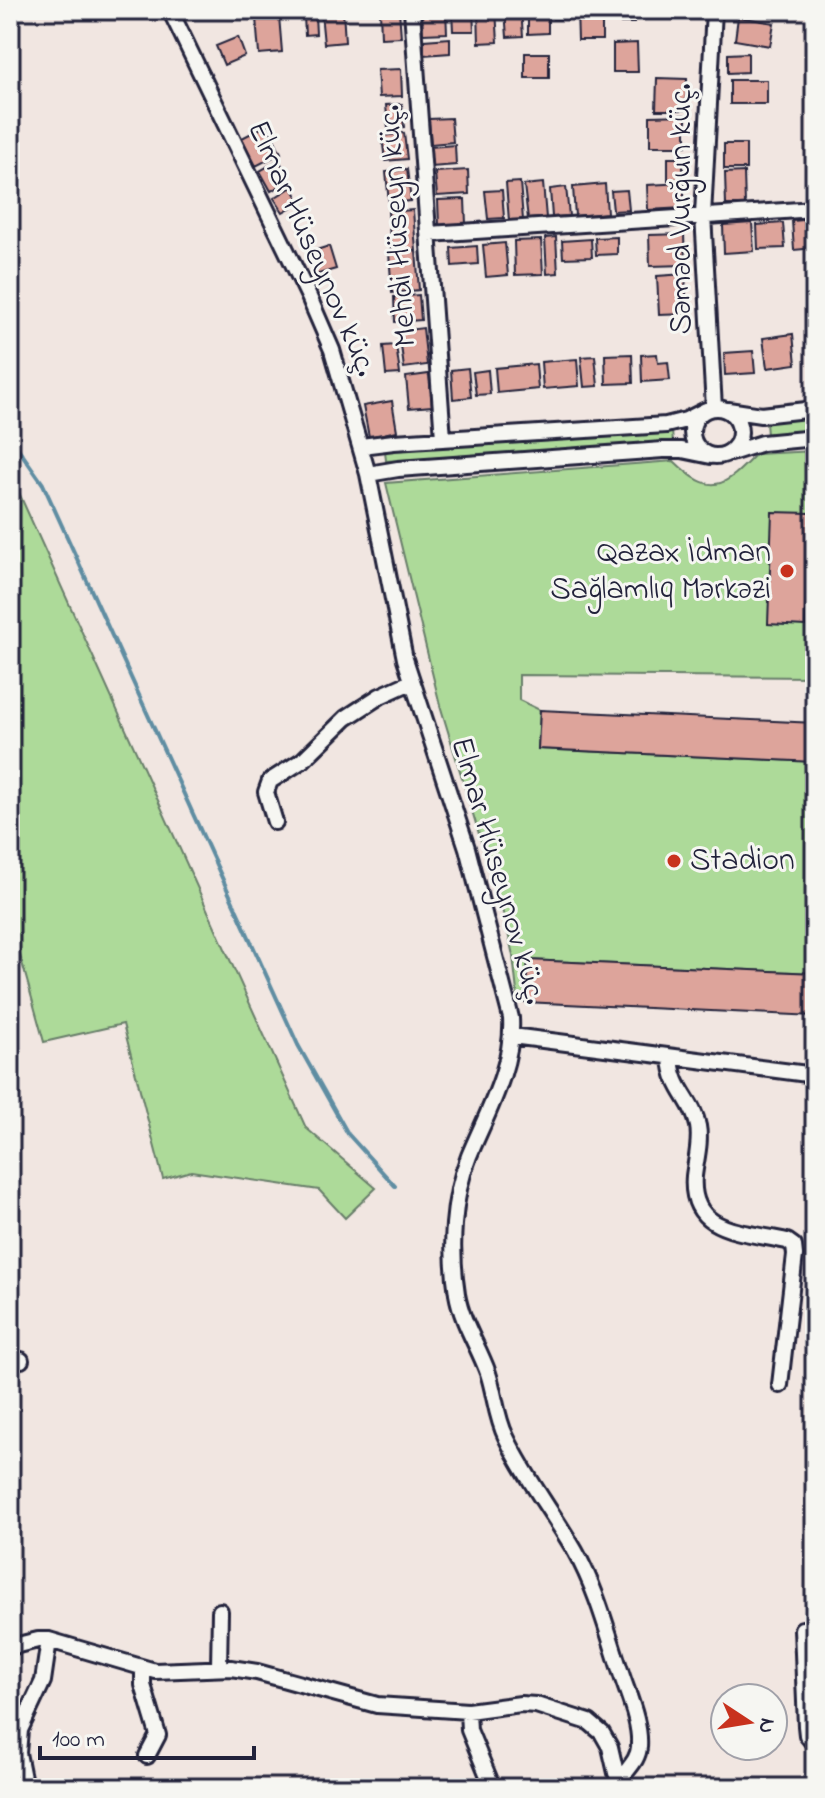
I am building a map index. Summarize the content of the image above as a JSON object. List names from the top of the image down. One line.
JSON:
{"streets":{"street":["Səməd Vurğun küç.","Mehdi Hüseyn küç.","Elmar Hüseynov küç."]},"places":["Qazax İdman Sağlamlıq Mərkəzi","Stadion"],"scale_bar":"100 m","north":"right"}
